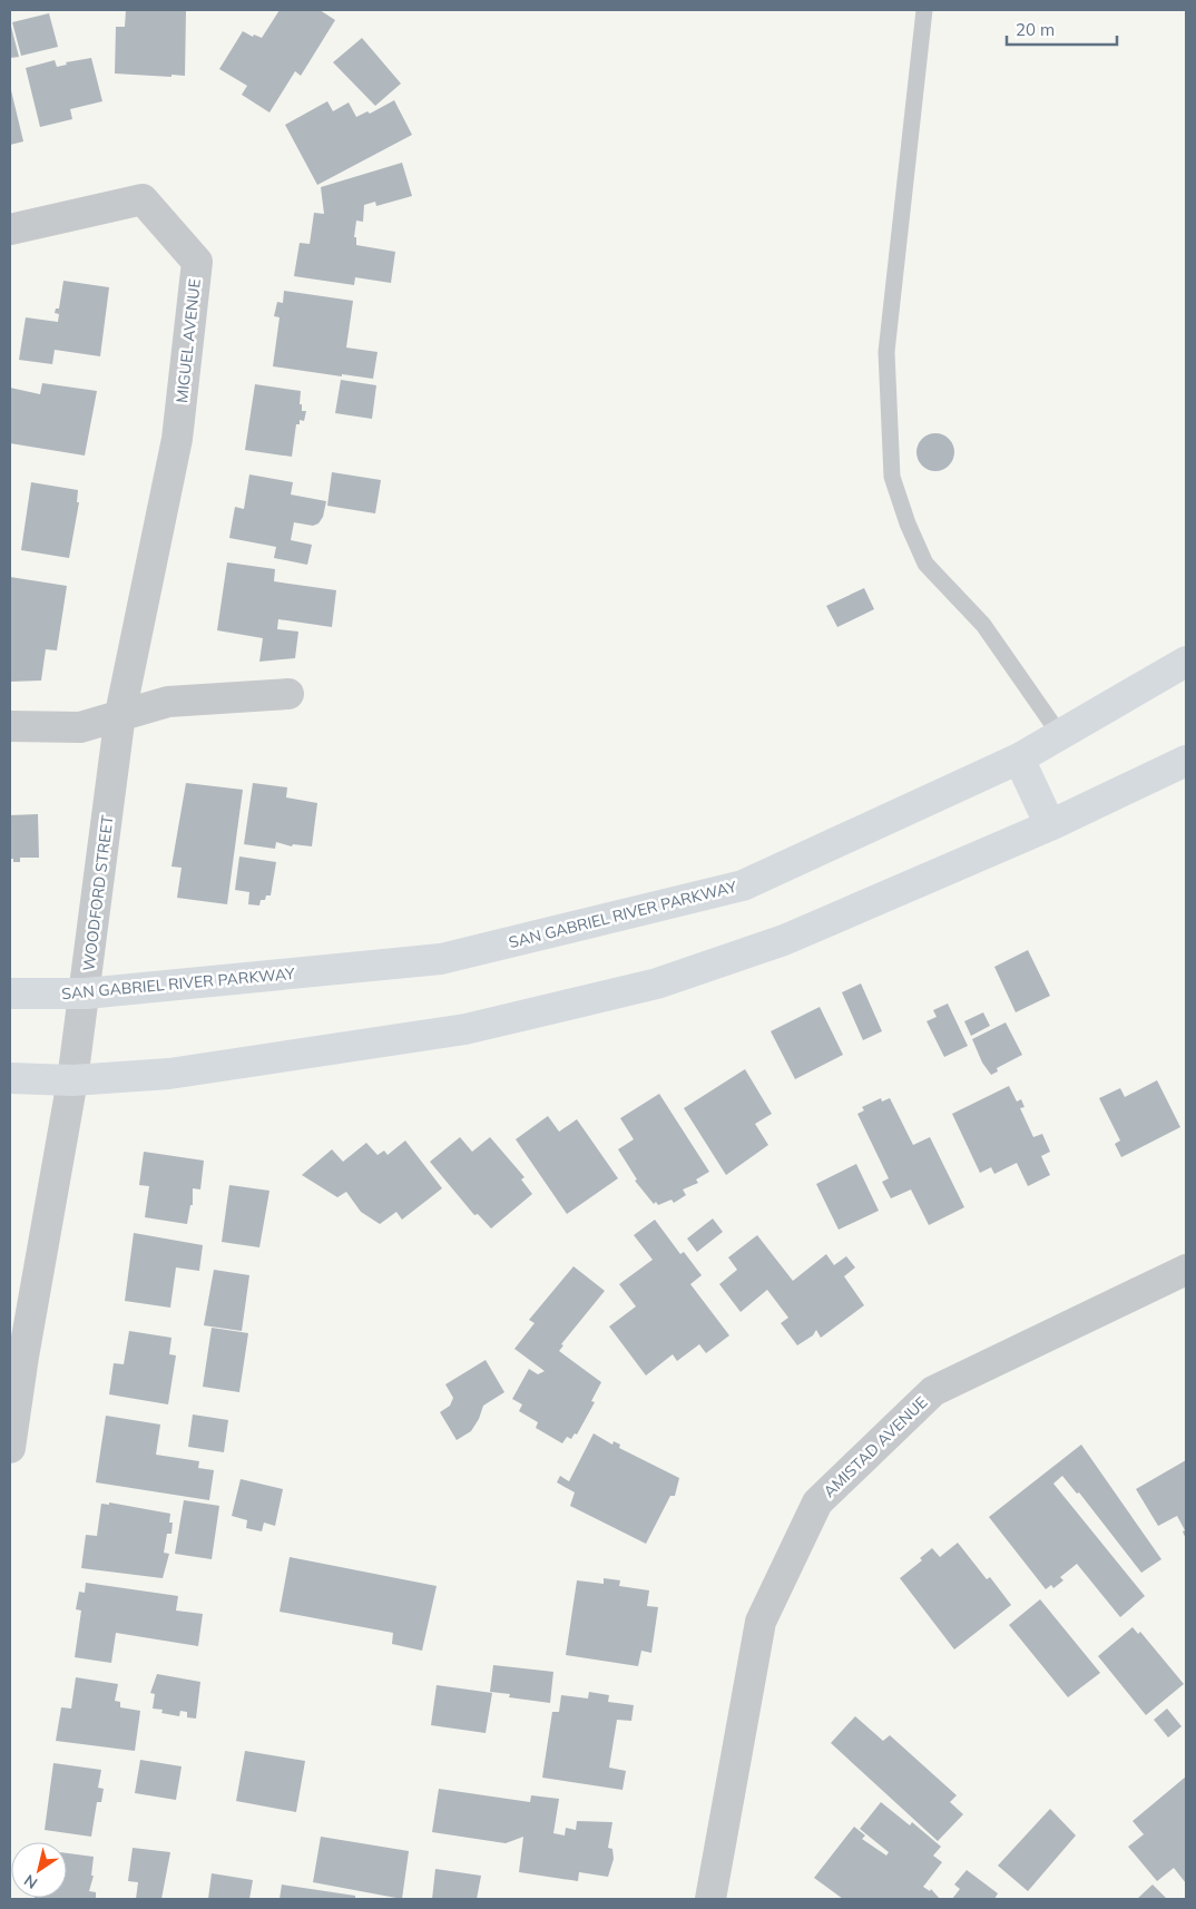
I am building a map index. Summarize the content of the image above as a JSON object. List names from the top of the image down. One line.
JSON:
{"streets":{"main road":["SAN GABRIEL RIVER PARKWAY"],"street":["MIGUEL AVENUE","WOODFORD STREET","AMISTAD AVENUE"]},"crossings":[["MIGUEL AVENUE","WOODFORD STREET"],["WOODFORD STREET","SAN GABRIEL RIVER PARKWAY"]],"scale_bar":"20 m","north":"bottom left"}
